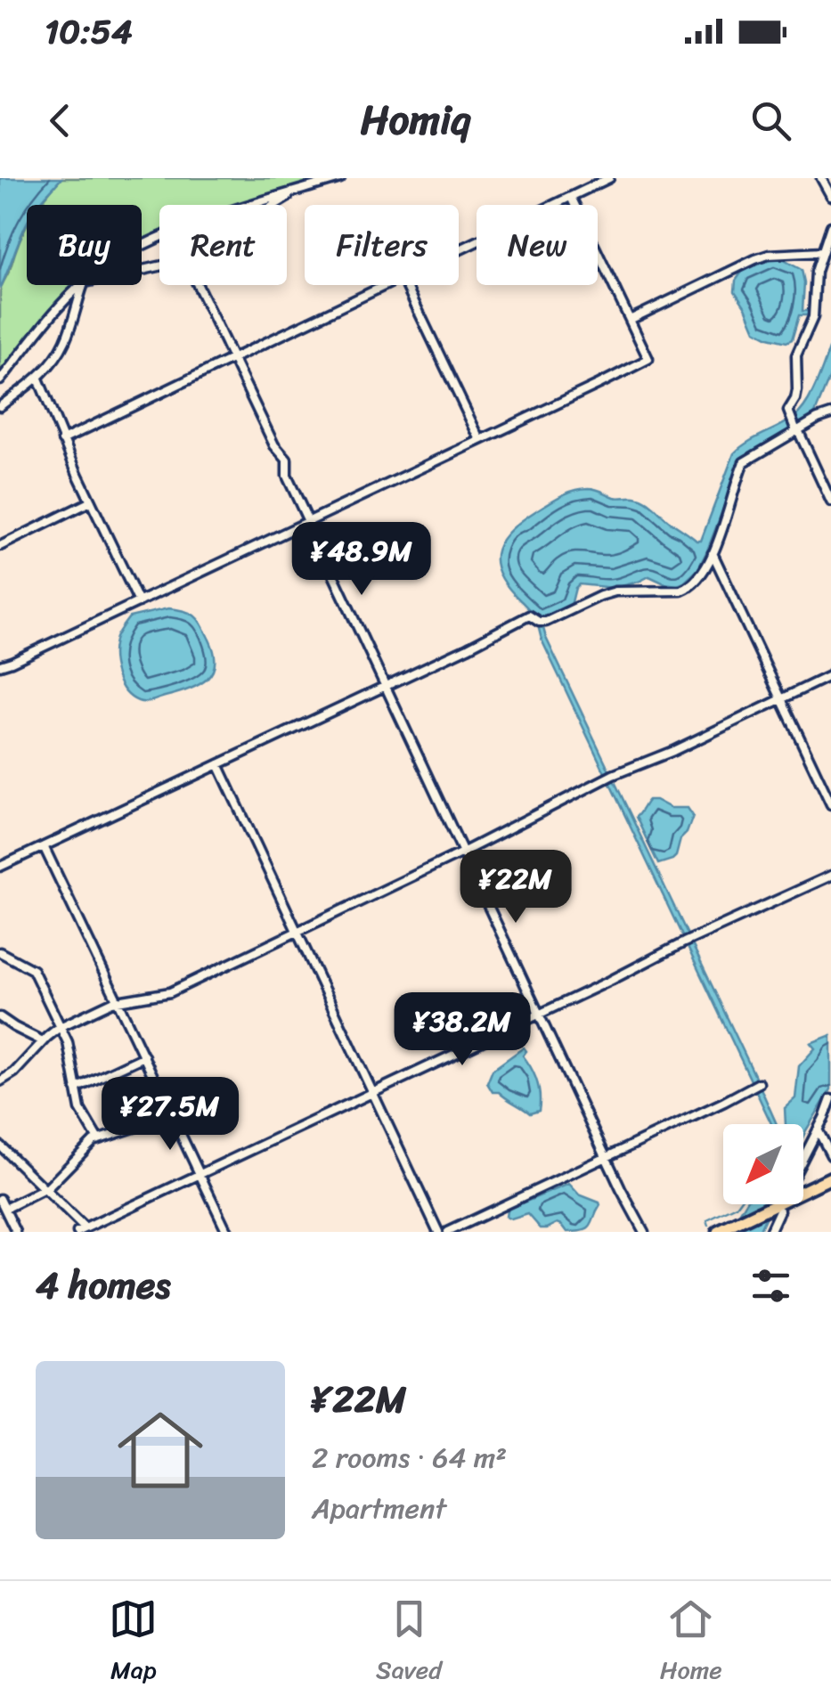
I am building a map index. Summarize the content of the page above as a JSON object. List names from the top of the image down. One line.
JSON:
{"north":"bottom left","page":{"status":"10:54","header":"Homiq","chip":["Buy","Rent","Filters","New"],"price":["¥48.9M","¥22M","¥38.2M","¥27.5M"],"heading":"4 homes","list":[{"name":"¥22M","note":"2 rooms · 64 m² · Apartment"}],"tabs":["Map","Saved","Home"]}}
